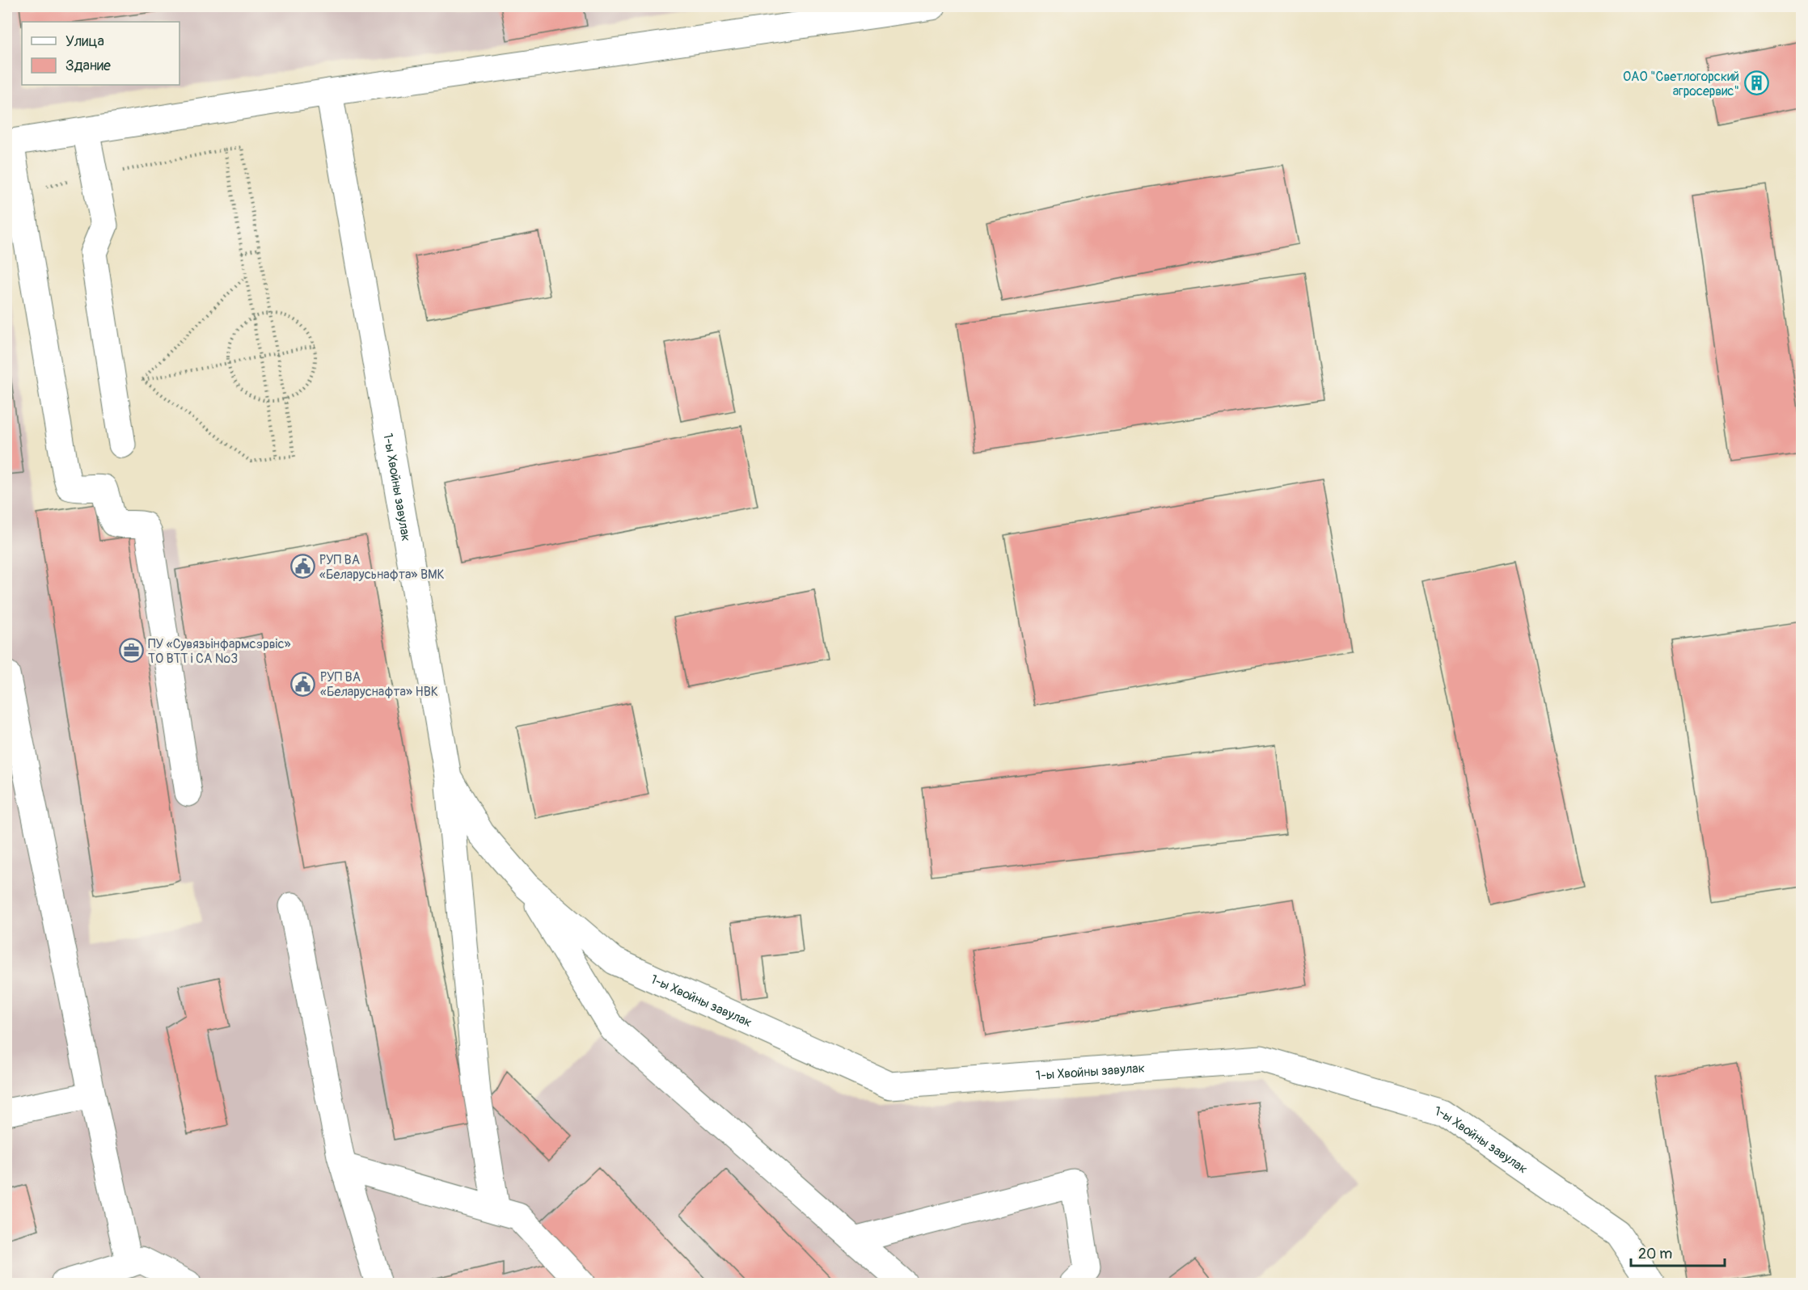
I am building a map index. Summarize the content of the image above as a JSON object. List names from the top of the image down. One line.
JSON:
{"streets":{"street":["1-ы Хвойны завулак"]},"places":{"building":["ОАО \"Светлогорский агросервис\""],"public building":["РУП ВА «Беларусьнафта» ВМК","РУП ВА «Беларуснафта» НВК"],"office":["ПУ «Сувязьінфармсэрвіс» ТО ВТТ і СА №3"]},"legend":["Улица","Здание"],"scale_bar":"20 m"}
